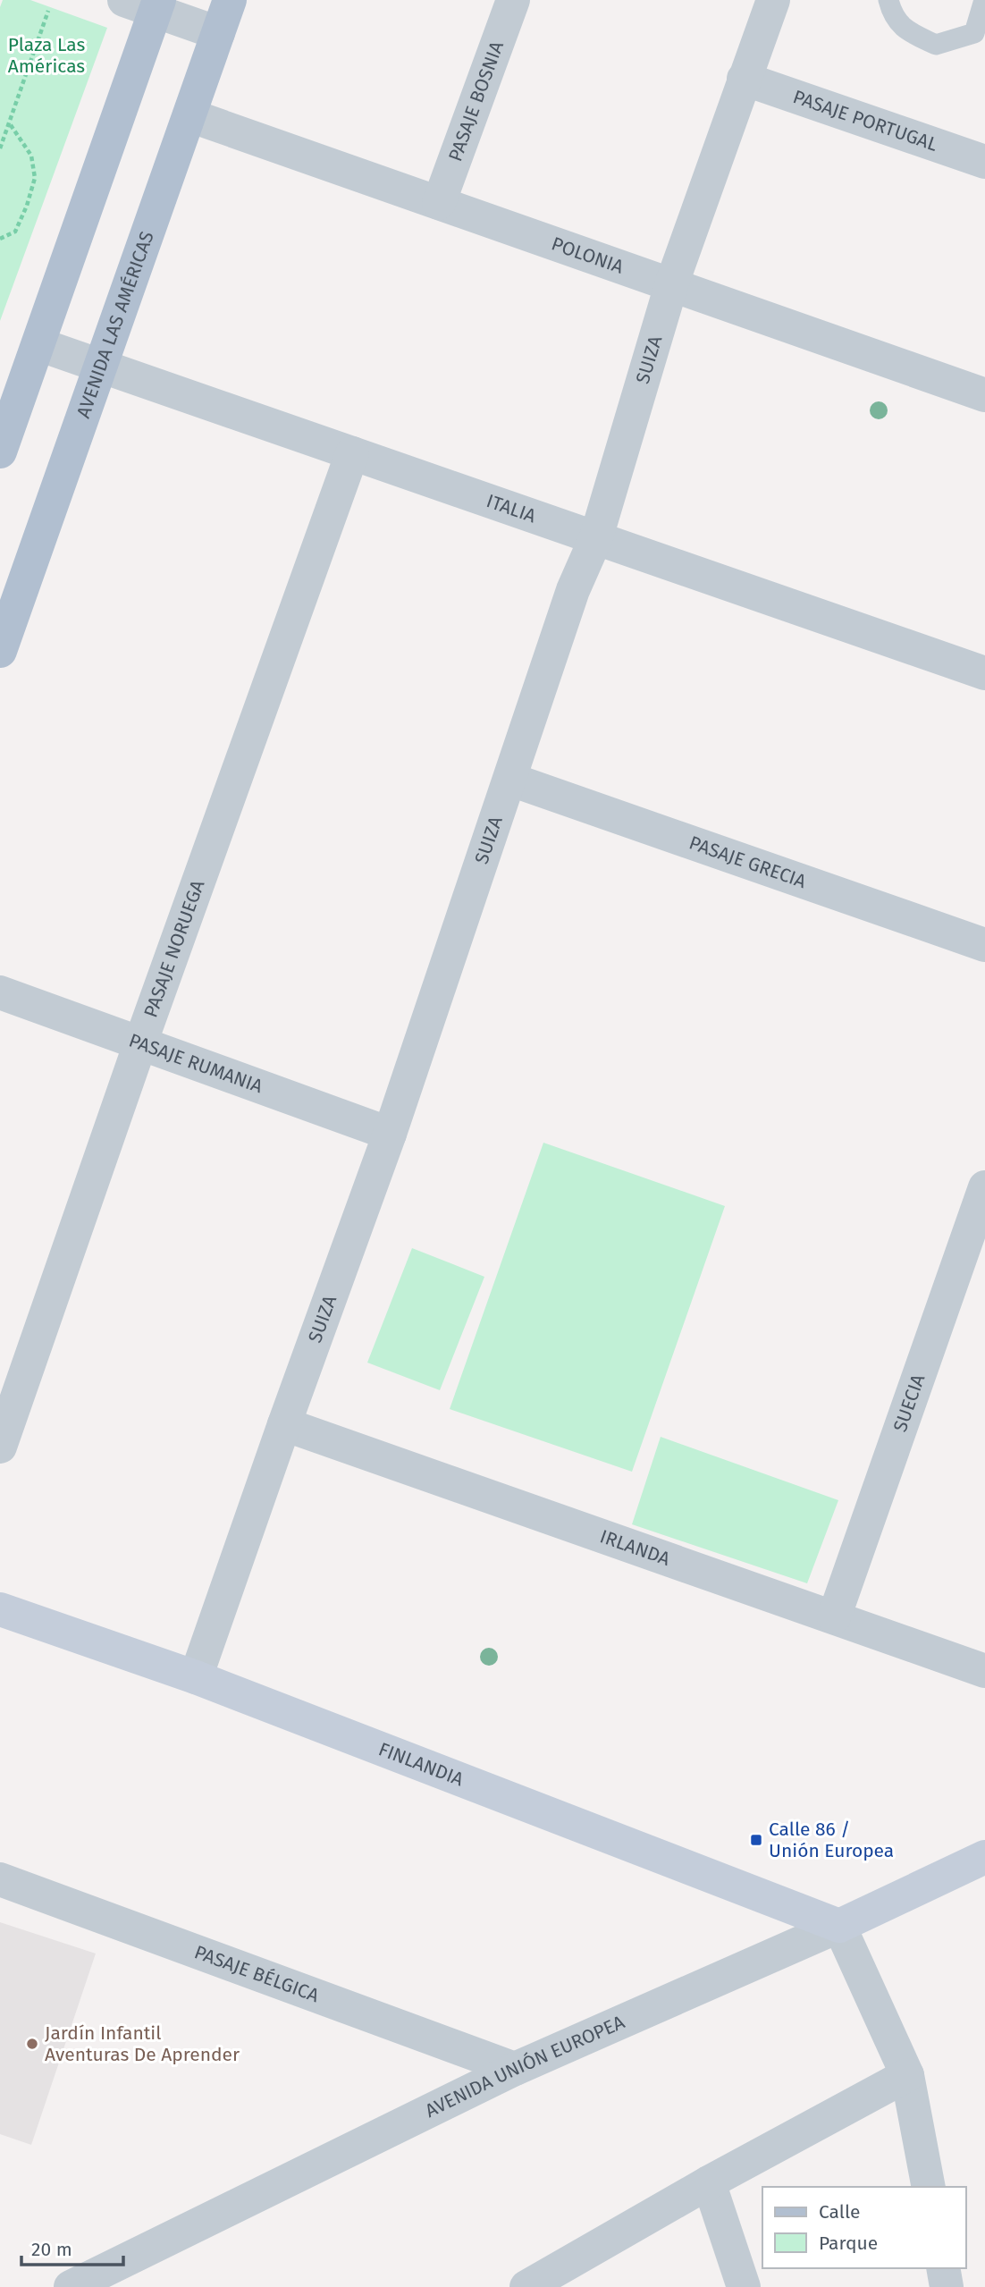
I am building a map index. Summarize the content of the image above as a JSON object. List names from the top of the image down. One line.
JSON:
{"streets":{"main road":["AVENIDA LAS AMÉRICAS"],"street":["PASAJE BOSNIA","PASAJE PORTUGAL","POLONIA","SUIZA","ITALIA","PASAJE GRECIA","PASAJE NORUEGA","PASAJE RUMANIA","SUECIA","IRLANDA","FINLANDIA","PASAJE BÉLGICA","AVENIDA UNIÓN EUROPEA"]},"crossings":[["PASAJE BOSNIA","POLONIA"],["PASAJE PORTUGAL","SUIZA"],["POLONIA","AVENIDA LAS AMÉRICAS"],["POLONIA","SUIZA"],["AVENIDA LAS AMÉRICAS","ITALIA"],["SUIZA","ITALIA"],["SUIZA","PASAJE GRECIA"],["SUIZA","PASAJE RUMANIA"],["SUIZA","IRLANDA"],["SUIZA","FINLANDIA"],["ITALIA","PASAJE NORUEGA"],["PASAJE NORUEGA","PASAJE RUMANIA"],["SUECIA","IRLANDA"],["FINLANDIA","AVENIDA UNIÓN EUROPEA"],["PASAJE BÉLGICA","AVENIDA UNIÓN EUROPEA"]],"parks":["Plaza Las Américas"],"places":{"transit":["Calle 86 / Unión Europea"],"other":["Jardín Infantil Aventuras De Aprender"]},"legend":["Calle","Parque"],"scale_bar":"20 m"}
